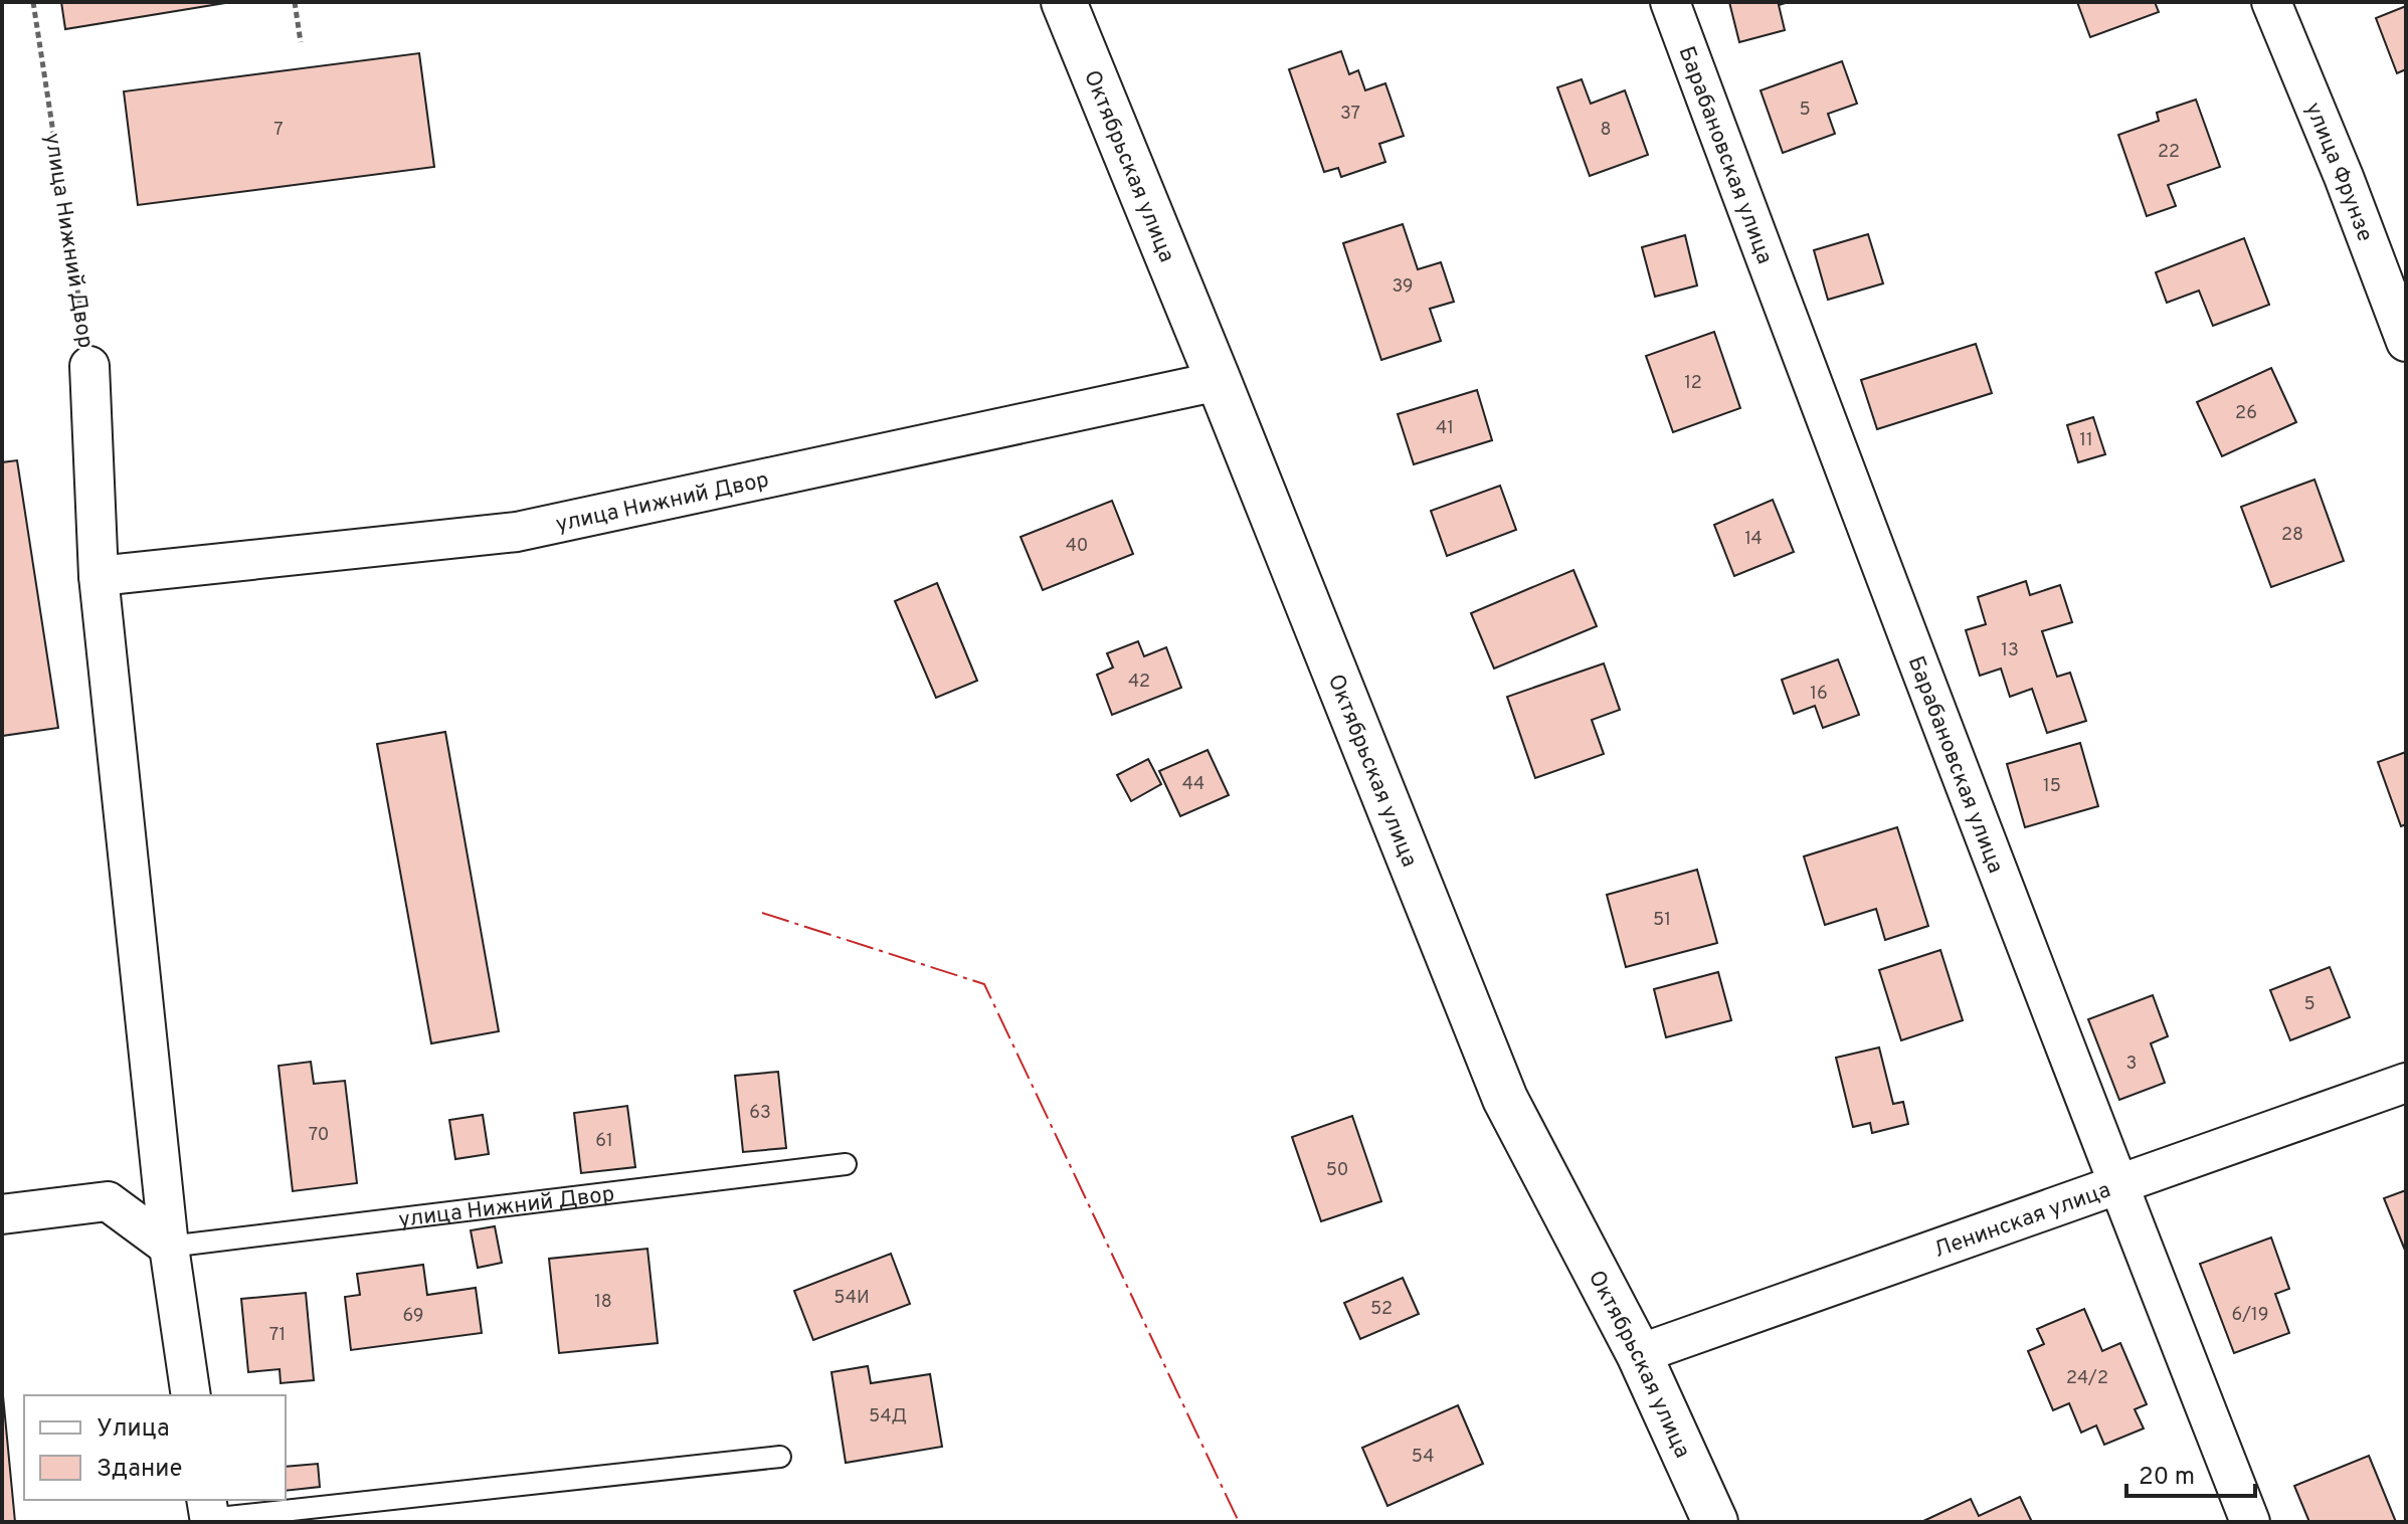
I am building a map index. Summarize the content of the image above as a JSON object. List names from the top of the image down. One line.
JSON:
{"streets":{"main road":["Октябрьская улица"],"street":["Барабановская улица","улица Фрунзе","улица Нижний Двор","Ленинская улица"]},"crossings":[["Барабановская улица","Ленинская улица"],["Октябрьская улица","улица Нижний Двор"],["Октябрьская улица","Ленинская улица"]],"house_numbers":["5","37","7","8","22","39","12","26","41","11","28","14","40","13","42","16","44","15","51","5","3","63","70","61","50","54И","18","52","6/19","69","71","24/2","54Д","54"],"legend":["Улица","Здание"],"scale_bar":"20 m"}
